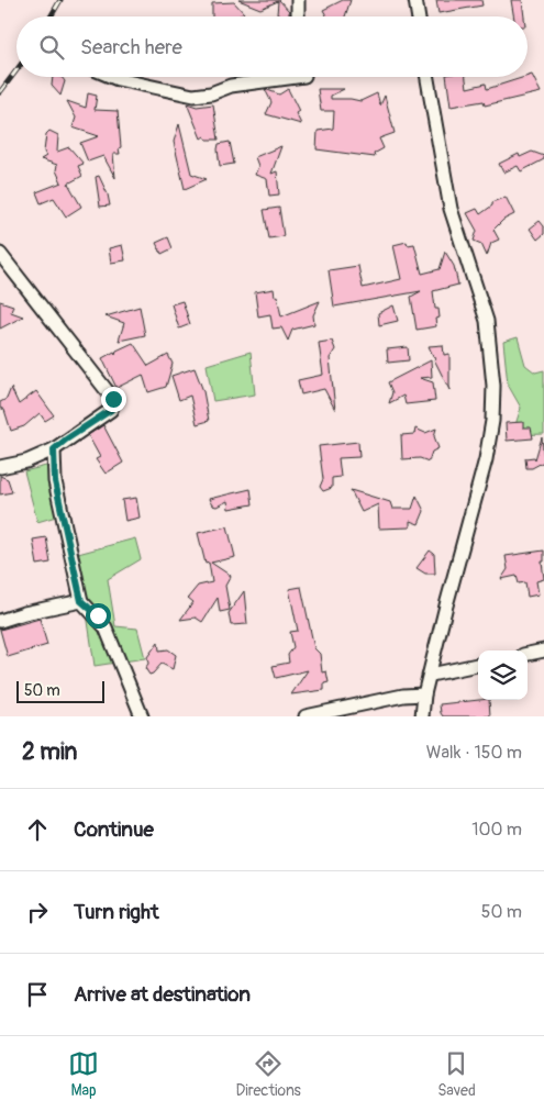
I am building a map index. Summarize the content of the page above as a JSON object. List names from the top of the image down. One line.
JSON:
{"scale_bar":"50 m","page":{"search":"Search here","scale":"50 m","heading":["2 min","Walk · 150 m"],"list":[["Continue","100 m"],["Turn right","50 m"],"Arrive at destination"],"nav":["Map","Directions","Saved"]}}
